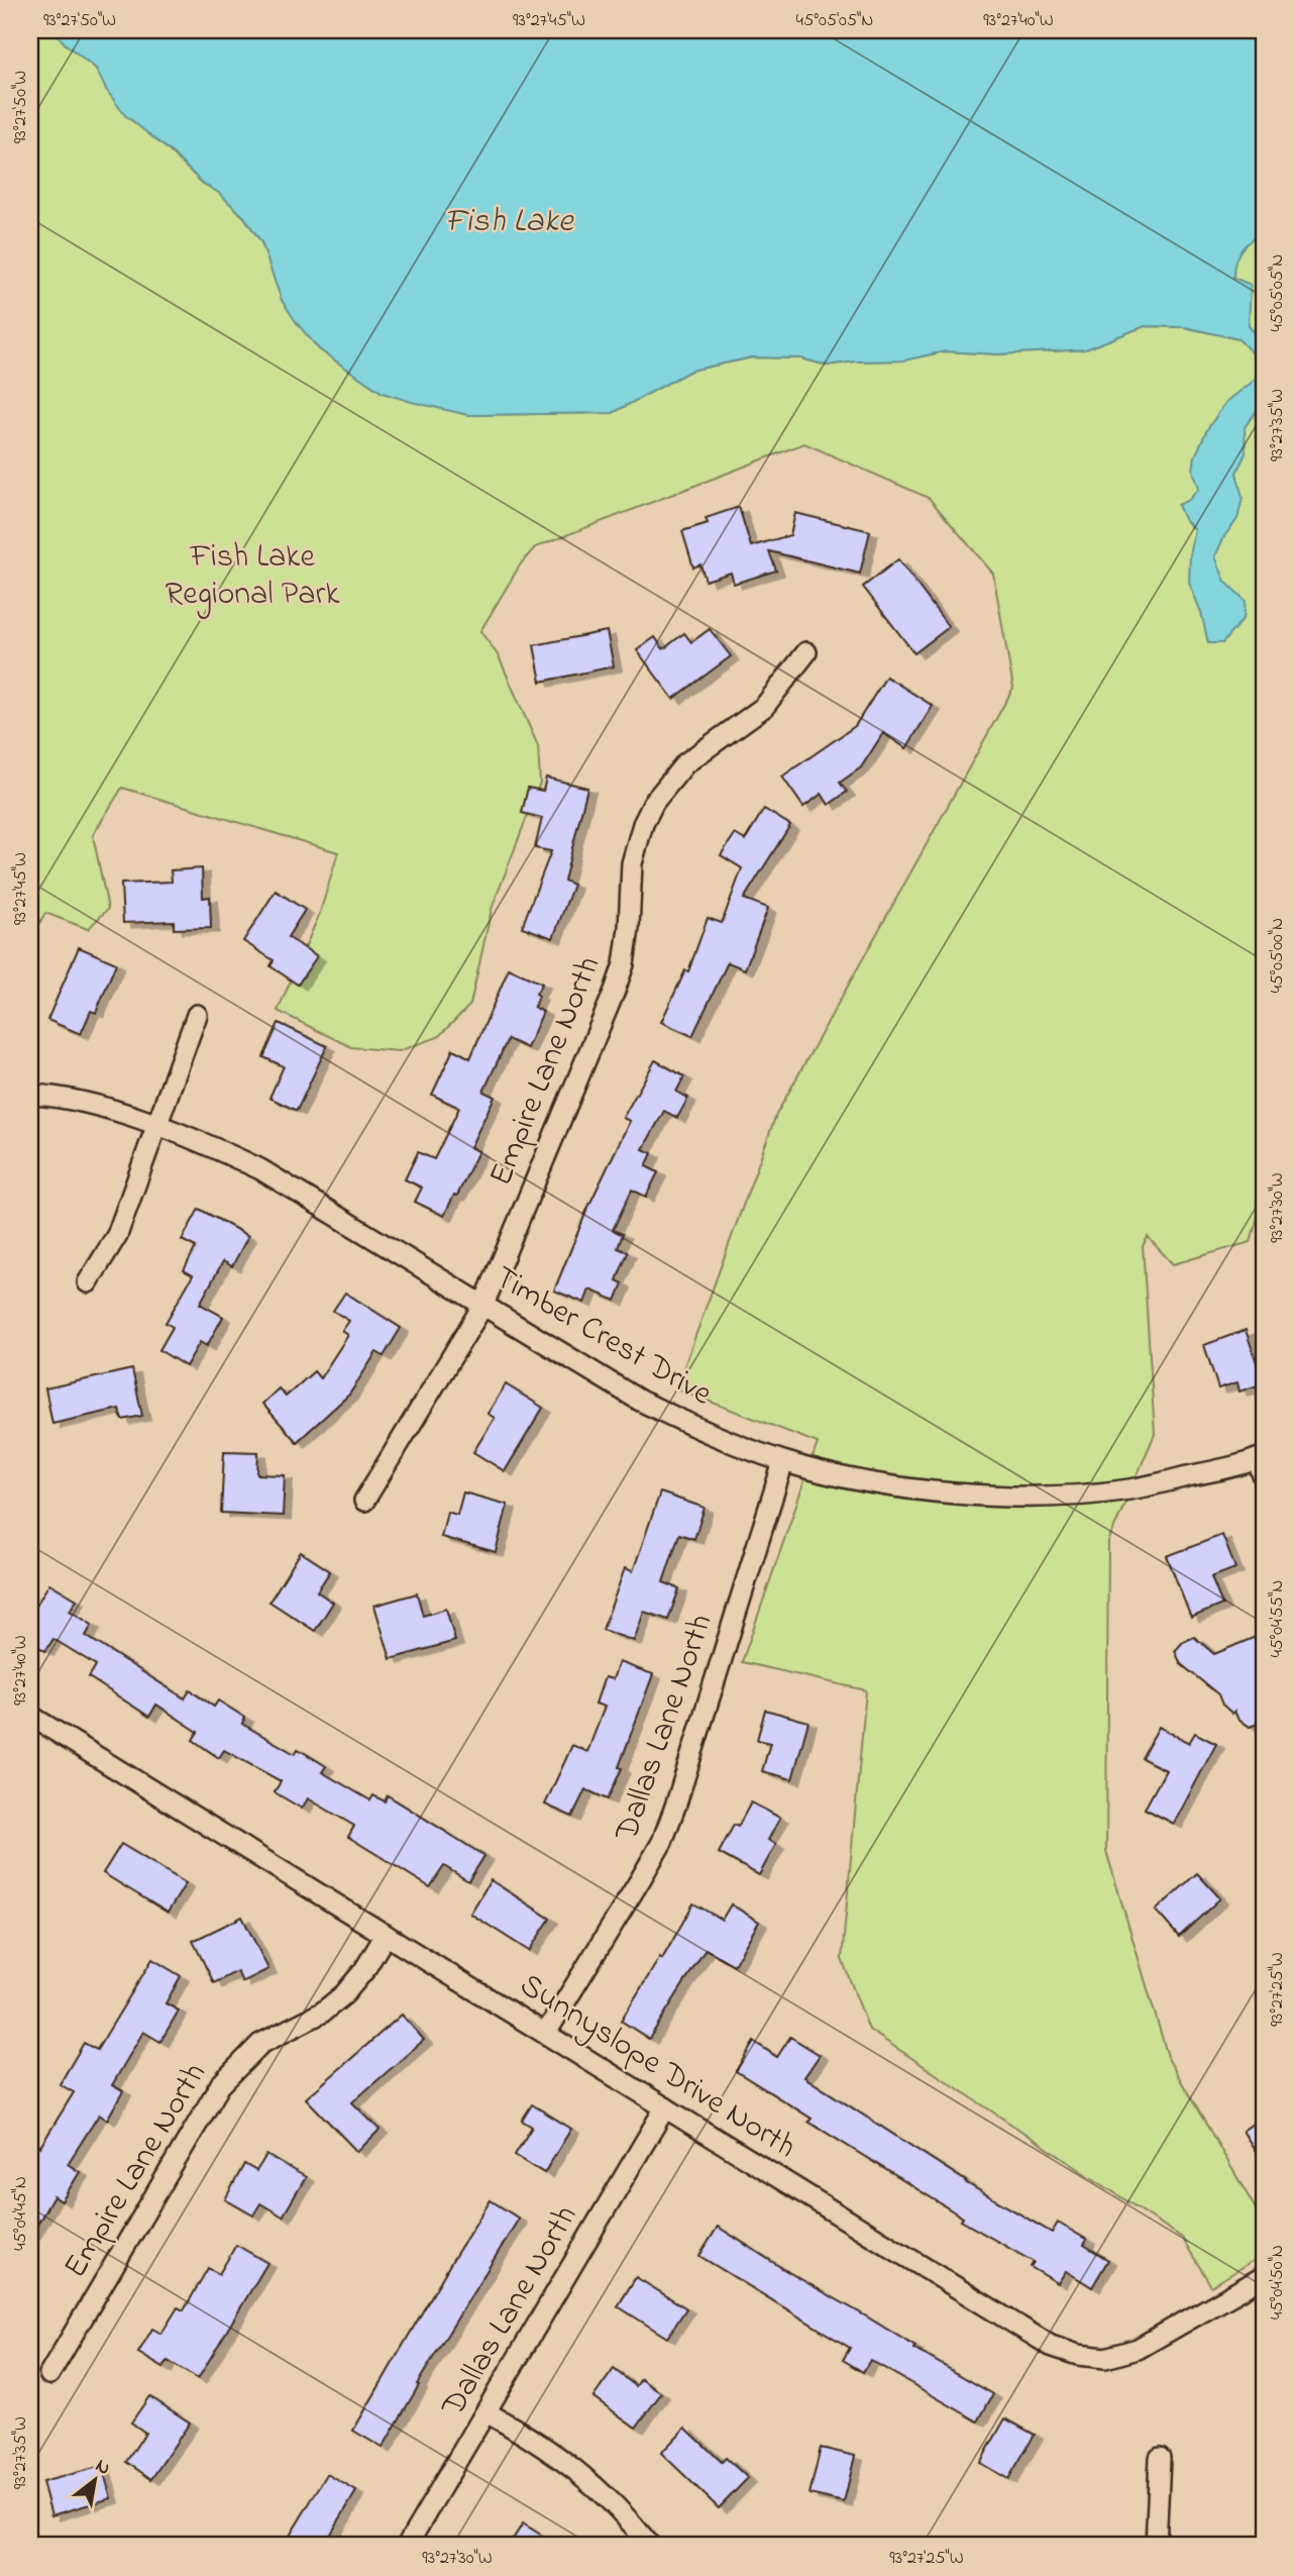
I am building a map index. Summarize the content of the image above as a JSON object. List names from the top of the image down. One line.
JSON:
{"streets":{"street":["Empire Lane North","Timber Crest Drive","Dallas Lane North","Sunnyslope Drive North"]},"crossings":[["Empire Lane North","Timber Crest Drive"],["Empire Lane North","Sunnyslope Drive North"],["Timber Crest Drive","Dallas Lane North"],["Dallas Lane North","Sunnyslope Drive North"]],"water":["Fish Lake"],"parks":["Fish Lake Regional Park"],"north":"top right","coordinates":["93°27'50\"W","93°27'45\"W","45°05'05\"N","93°27'40\"W","93°27'35\"W","45°05'00\"N","93°27'30\"W","45°04'55\"N","93°27'25\"W","45°04'45\"N","45°04'50\"N"]}
